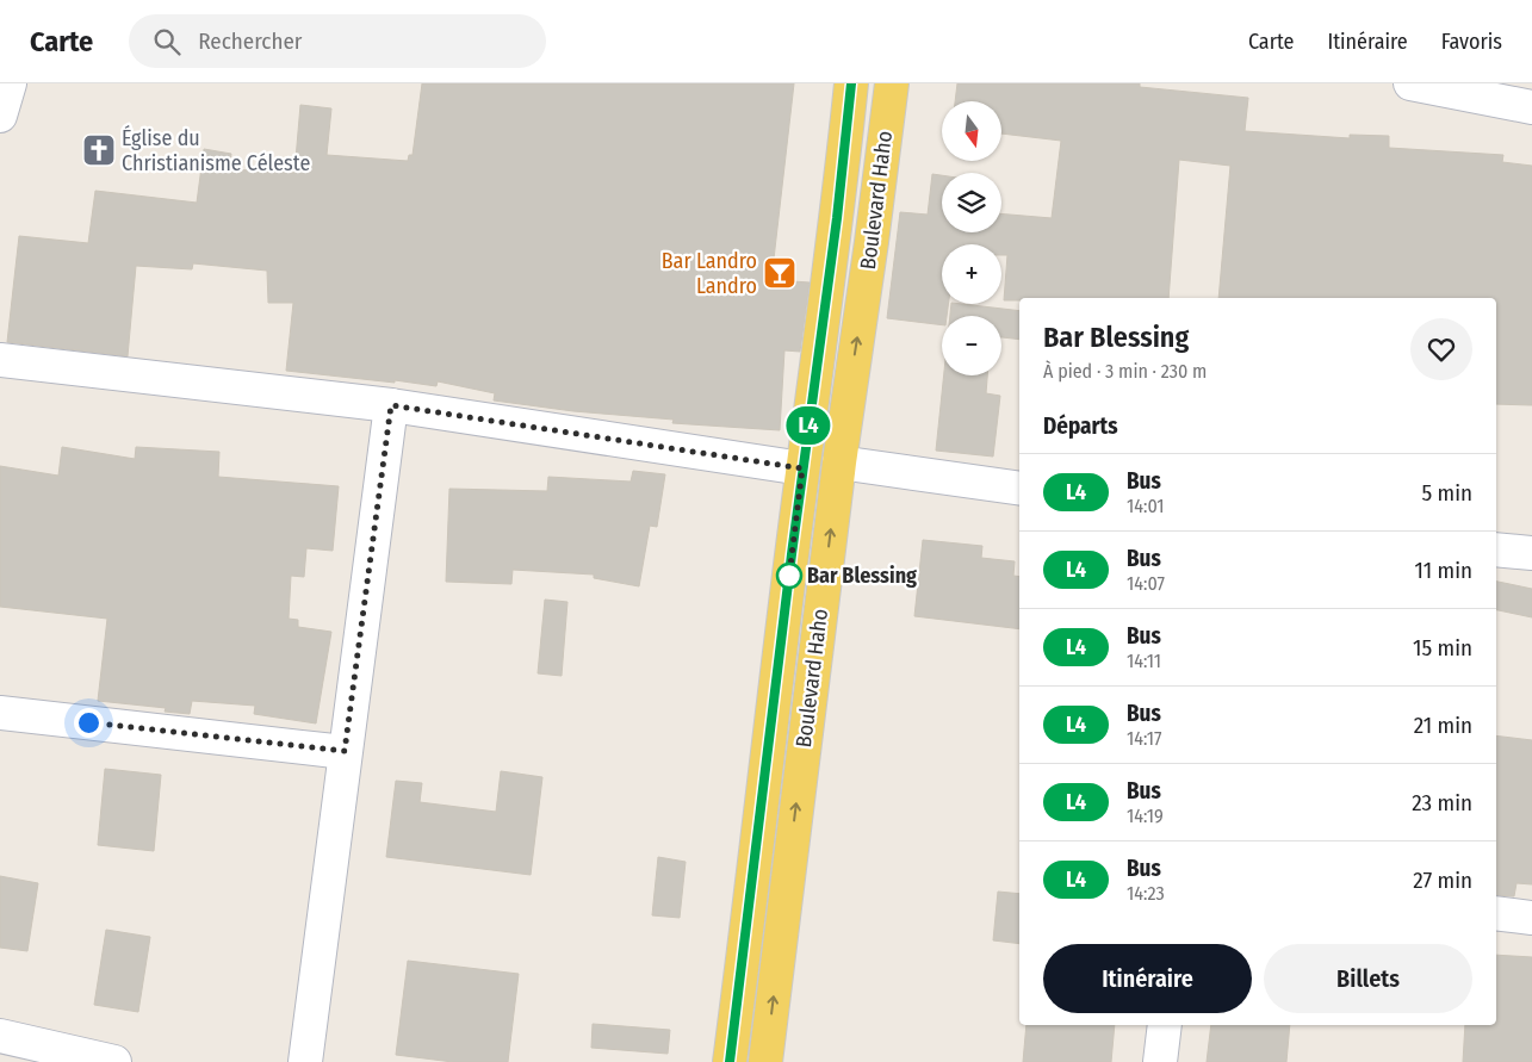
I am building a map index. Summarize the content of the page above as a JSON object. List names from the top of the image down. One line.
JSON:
{"streets":{"main road":["Boulevard Haho"]},"places":{"church":["Église du Christianisme Céleste"],"bar":["Bar Landro Landro"],"other":["Bar Blessing"]},"lines":["bus line L4"],"north":"bottom","page":{"header":"Carte","search":"Rechercher","nav":["Carte","Itinéraire","Favoris"],"on_map":"L4","map_buttons":["+","−"],"heading":[["Bar Blessing","À pied · 3 min · 230 m"],"Départs"],"list":[{"mark":"L4","name":"Bus","note":"14:01","value":"5 min"},{"mark":"L4","name":"Bus","note":"14:07","value":"11 min"},{"mark":"L4","name":"Bus","note":"14:11","value":"15 min"},{"mark":"L4","name":"Bus","note":"14:17","value":"21 min"},{"mark":"L4","name":"Bus","note":"14:19","value":"23 min"},{"mark":"L4","name":"Bus","note":"14:23","value":"27 min"}],"buttons":["Itinéraire","Billets"]}}
